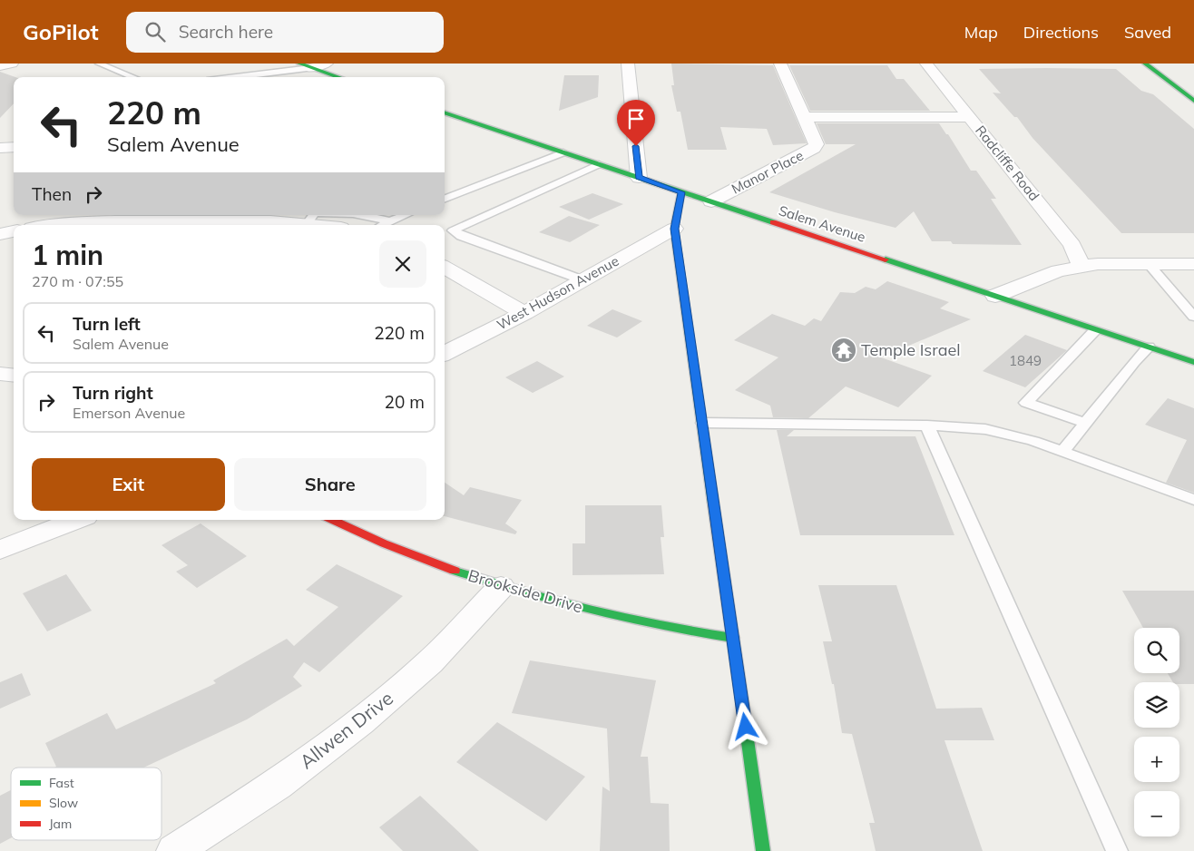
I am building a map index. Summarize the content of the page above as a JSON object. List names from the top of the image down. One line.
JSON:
{"streets":{"street":["Radcliffe Road","Manor Place","Salem Avenue","West Hudson Avenue","Brookside Drive","Allwen Drive"]},"crossings":[["Manor Place","Salem Avenue"],["Brookside Drive","Allwen Drive"]],"places":{"temple":["Temple Israel"]},"house_numbers":["1849"],"legend":["Fast","Slow","Jam"],"page":{"header":"GoPilot","search":"Search here","nav":["Map","Directions","Saved"],"turn":["220 m","Salem Avenue"],"then":"Then","heading":["1 min","270 m · 07:55"],"list":[{"name":"Turn left","note":"Salem Avenue","value":"220 m"},{"name":"Turn right","note":"Emerson Avenue","value":"20 m"}],"buttons":["Exit","Share"],"map_buttons":["+","−"]}}
